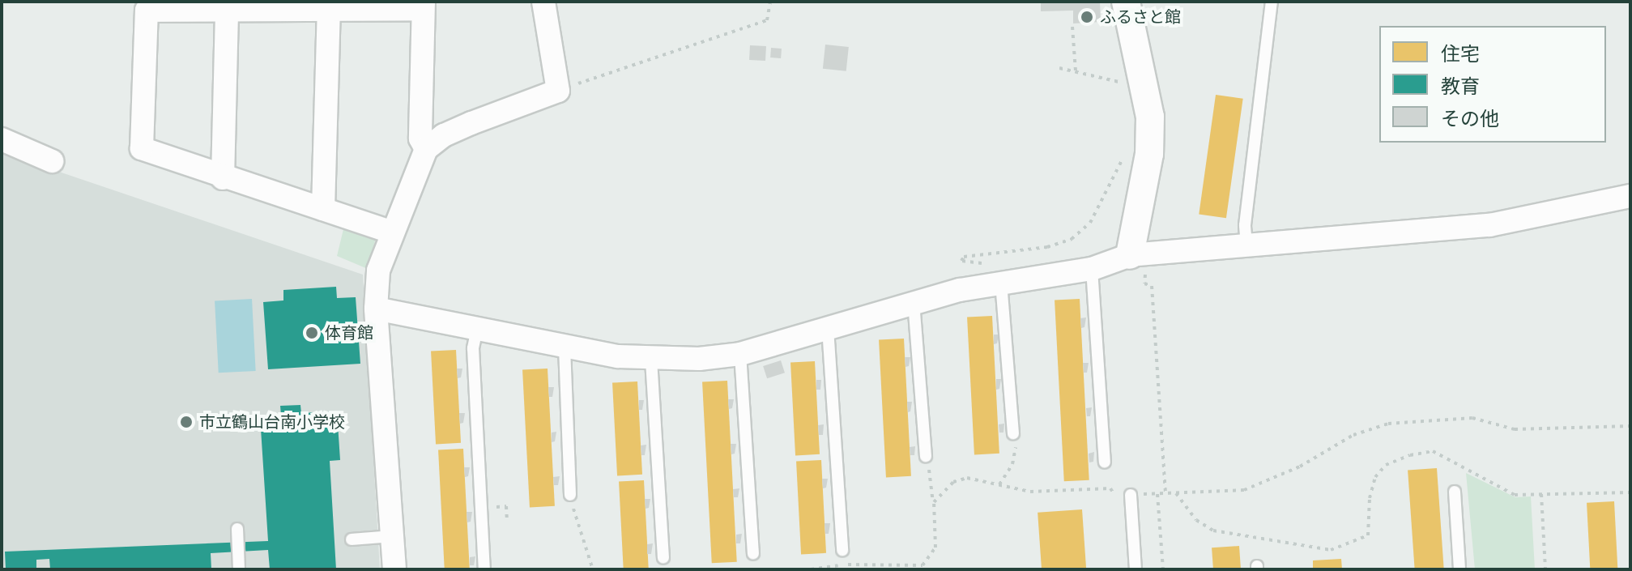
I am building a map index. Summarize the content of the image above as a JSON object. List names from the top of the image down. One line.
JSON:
{"places":["ふるさと館","体育館","市立鶴山台南小学校"],"legend":["住宅","教育","その他"]}
